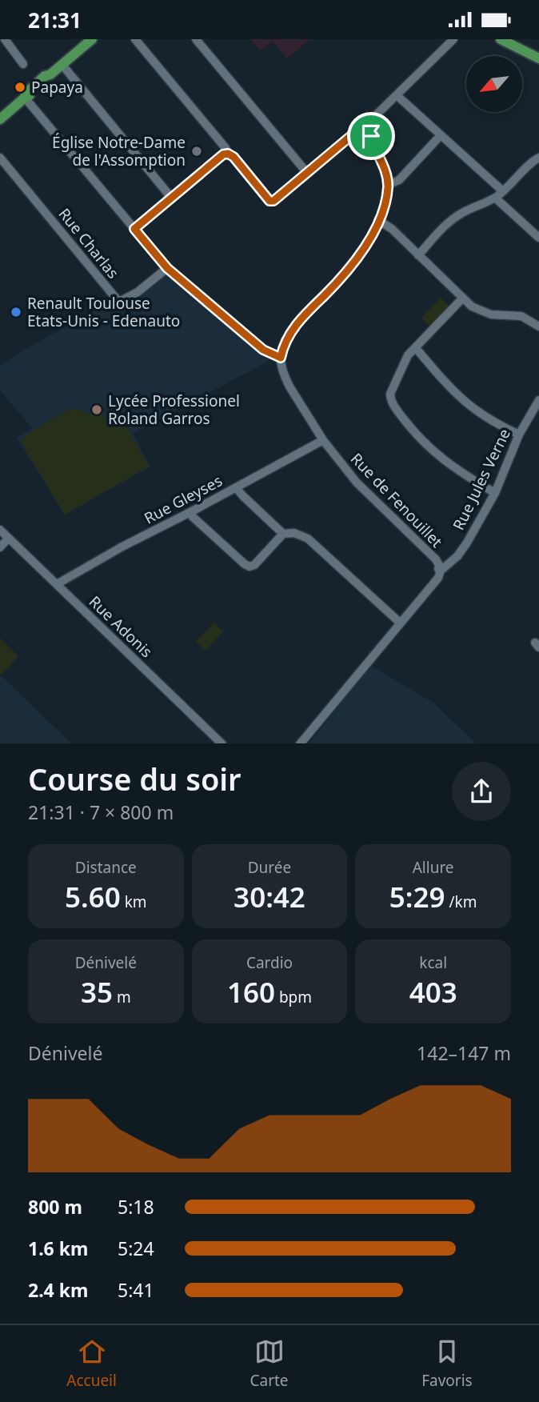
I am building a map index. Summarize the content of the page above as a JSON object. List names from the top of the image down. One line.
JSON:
{"streets":{"street":["Rue Charlas","Rue Jules Verne","Rue Gleyses","Rue de Fenouillet","Rue Adonis"]},"crossings":[["Rue Jules Verne","Rue de Fenouillet"],["Rue Gleyses","Rue de Fenouillet"],["Rue Gleyses","Rue Adonis"]],"places":["Papaya","Église Notre-Dame de l'Assomption","Renault Toulouse Etats-Unis - Edenauto","Lycée Professionel Roland Garros"],"north":"bottom left","page":{"status":"21:31","heading":["Course du soir","21:31 · 7 × 800 m"],"stats":[["Distance","5.60 km"],["Durée","30:42"],["Allure","5:29 /km"],["Dénivelé","35 m"],["Cardio","160 bpm"],["kcal","403"]],"chart":["Dénivelé","142–147 m"],"list":[{"name":"800 m","note":"5:18"},{"name":"1.6 km","note":"5:24"},{"name":"2.4 km","note":"5:41"}],"tabs":["Accueil","Carte","Favoris"]}}
